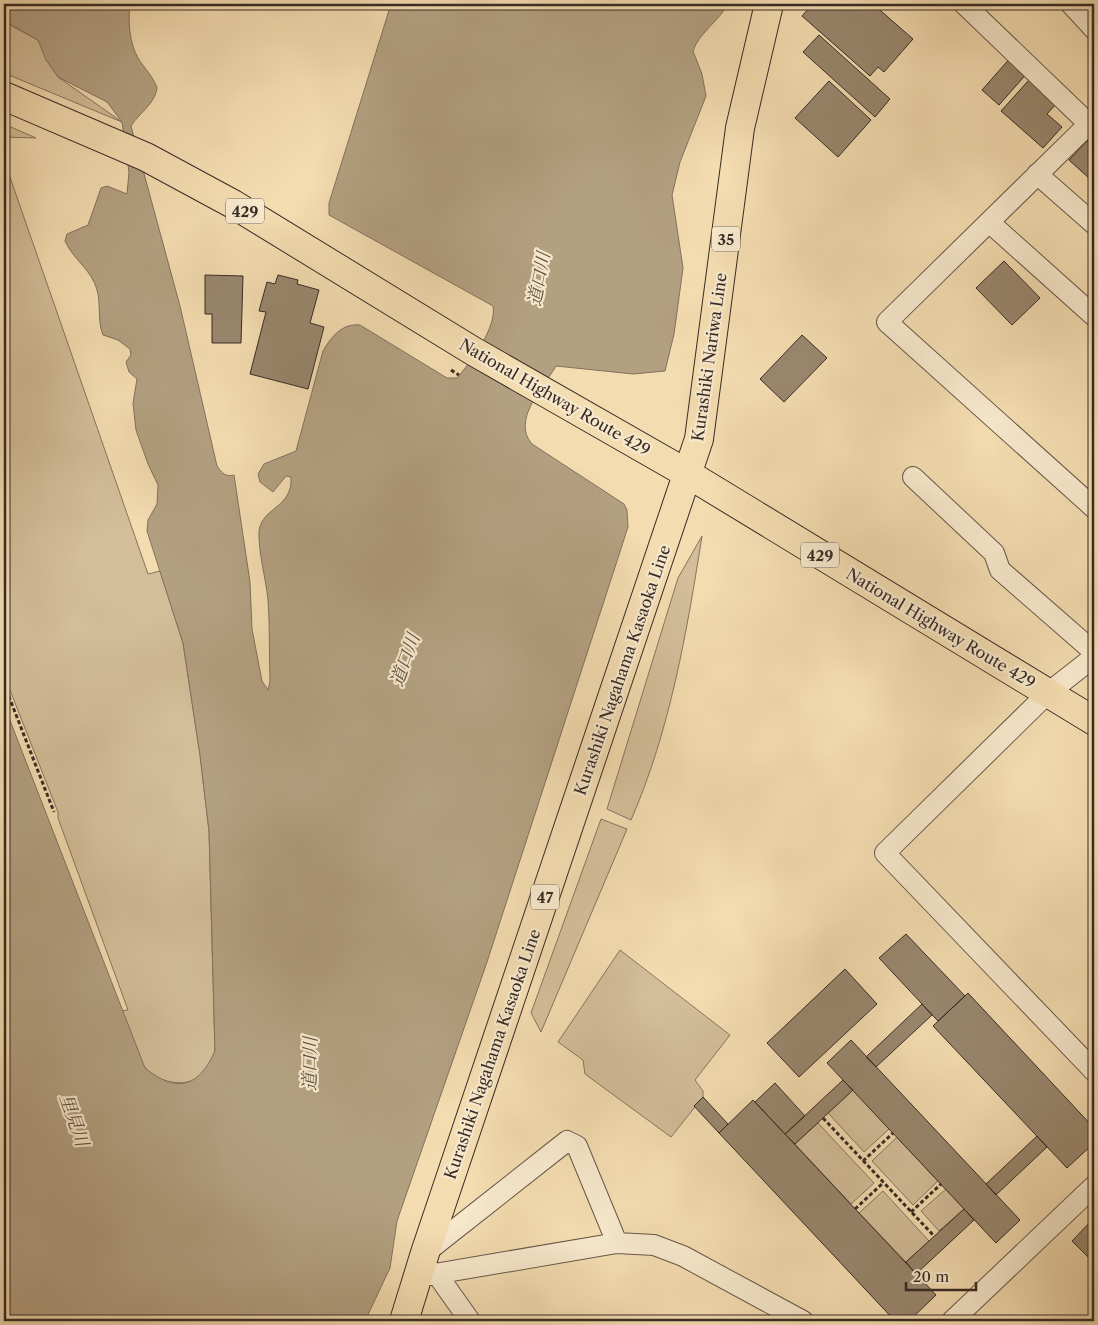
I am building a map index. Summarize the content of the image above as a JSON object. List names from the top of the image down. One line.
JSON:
{"streets":{"main road":["429","35","Kurashiki Nariwa Line","National Highway Route 429","Kurashiki Nagahama Kasaoka Line","47"]},"crossings":[["Kurashiki Nariwa Line","National Highway Route 429"],["Kurashiki Nariwa Line","Kurashiki Nagahama Kasaoka Line"],["National Highway Route 429","Kurashiki Nagahama Kasaoka Line"]],"water":["道口川","里見川"],"scale_bar":"20 m"}
